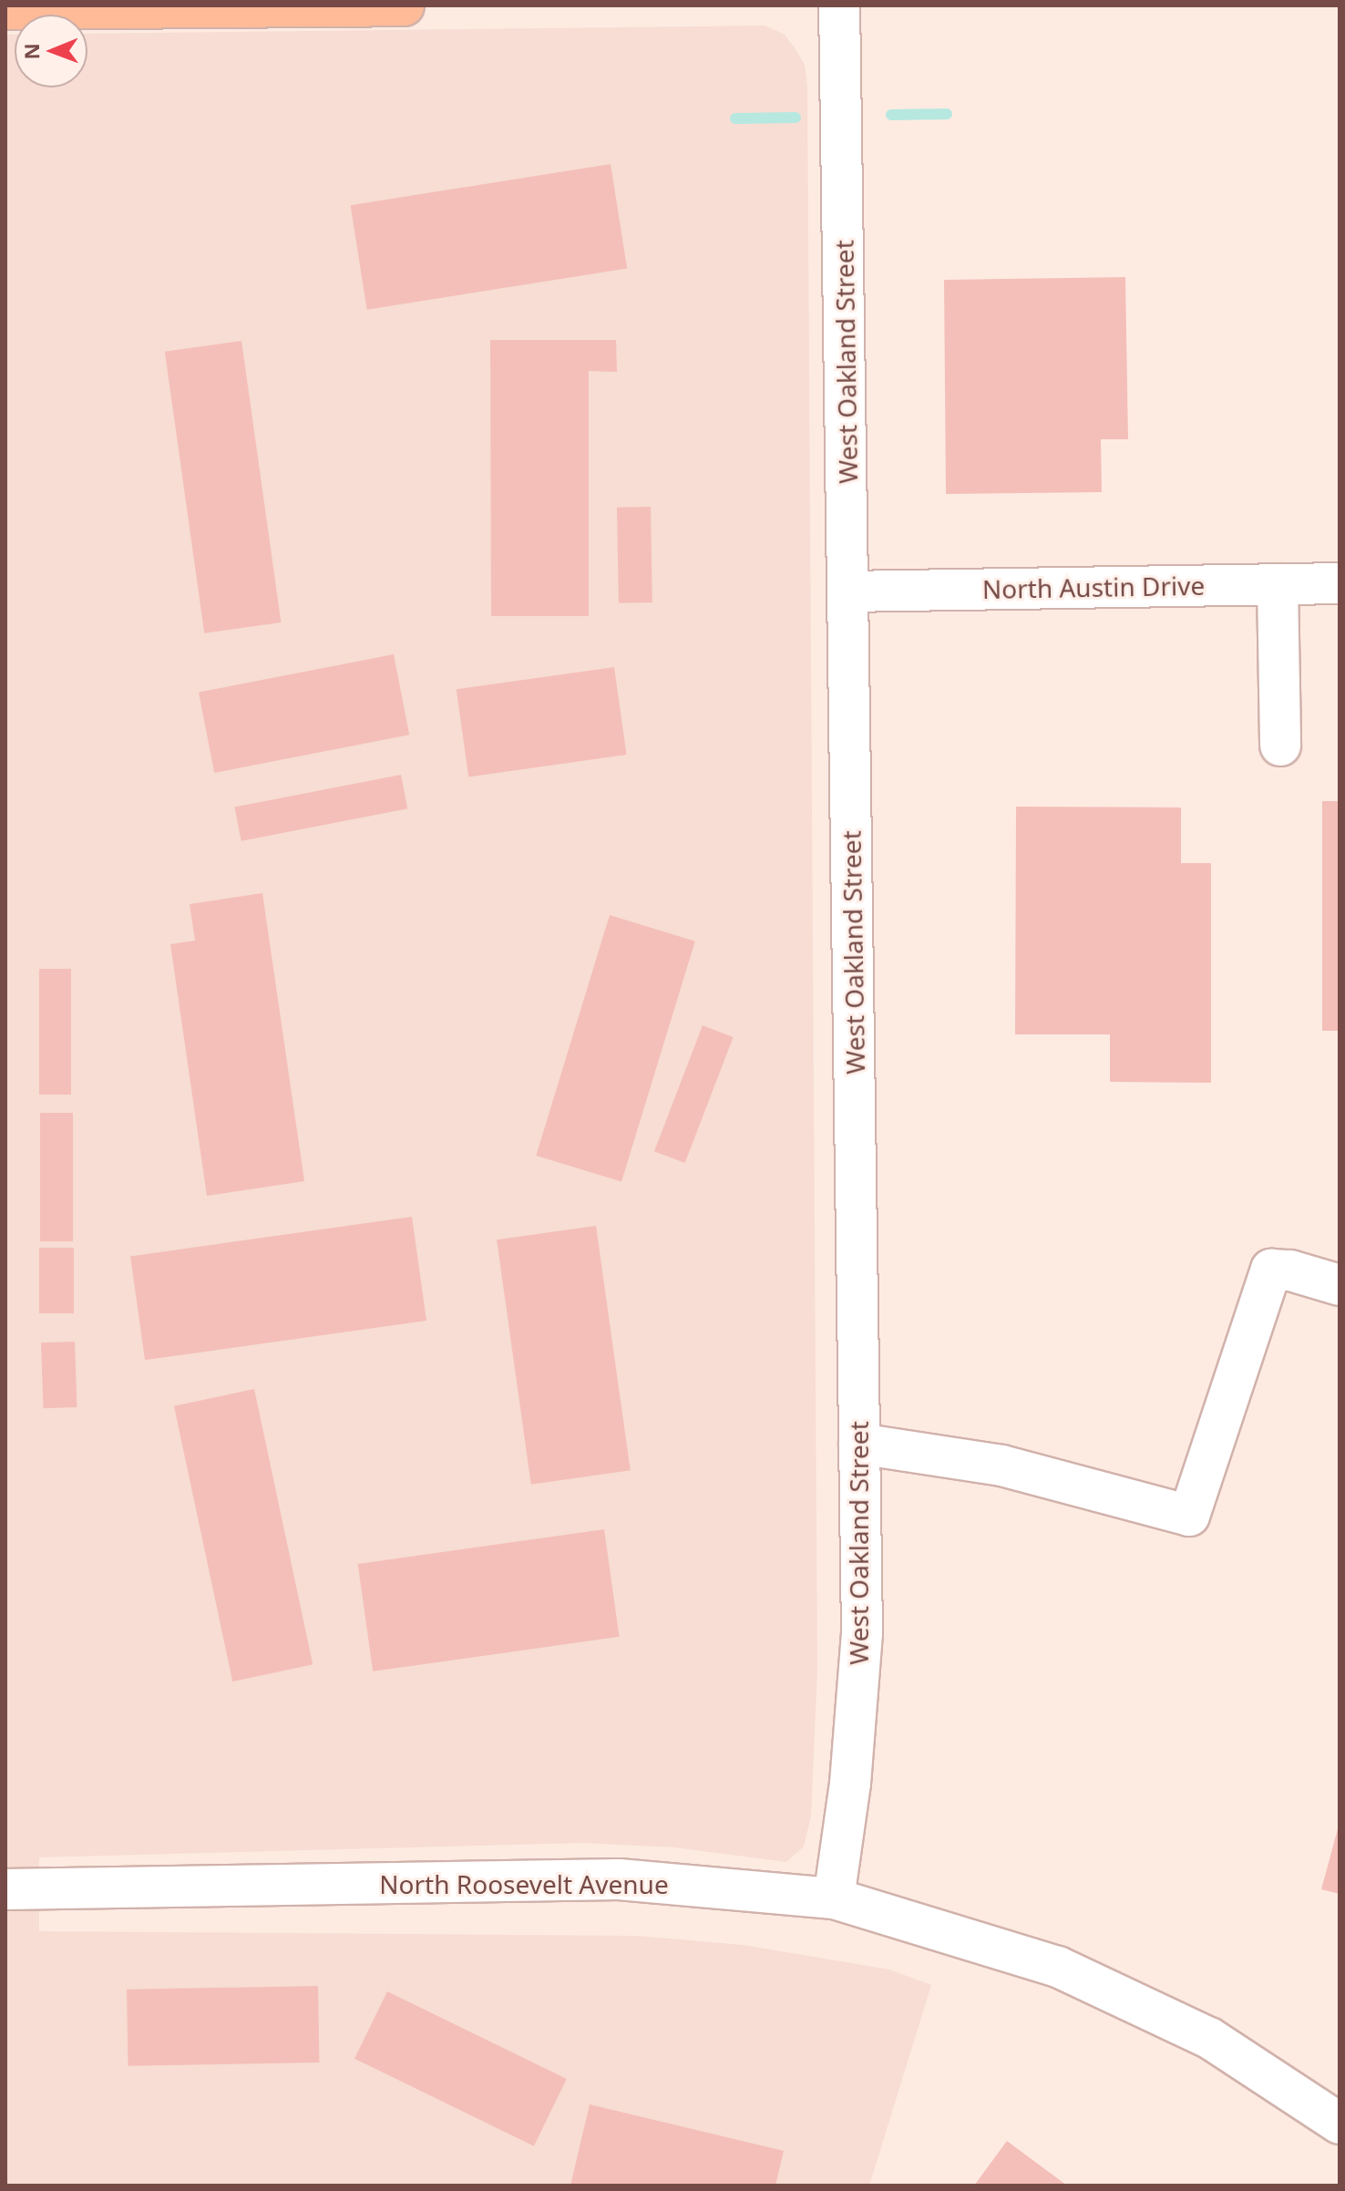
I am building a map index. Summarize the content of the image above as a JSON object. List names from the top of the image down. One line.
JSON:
{"streets":{"street":["West Oakland Street","North Austin Drive","North Roosevelt Avenue"]},"crossings":[["West Oakland Street","North Austin Drive"],["West Oakland Street","North Roosevelt Avenue"]],"north":"left"}
